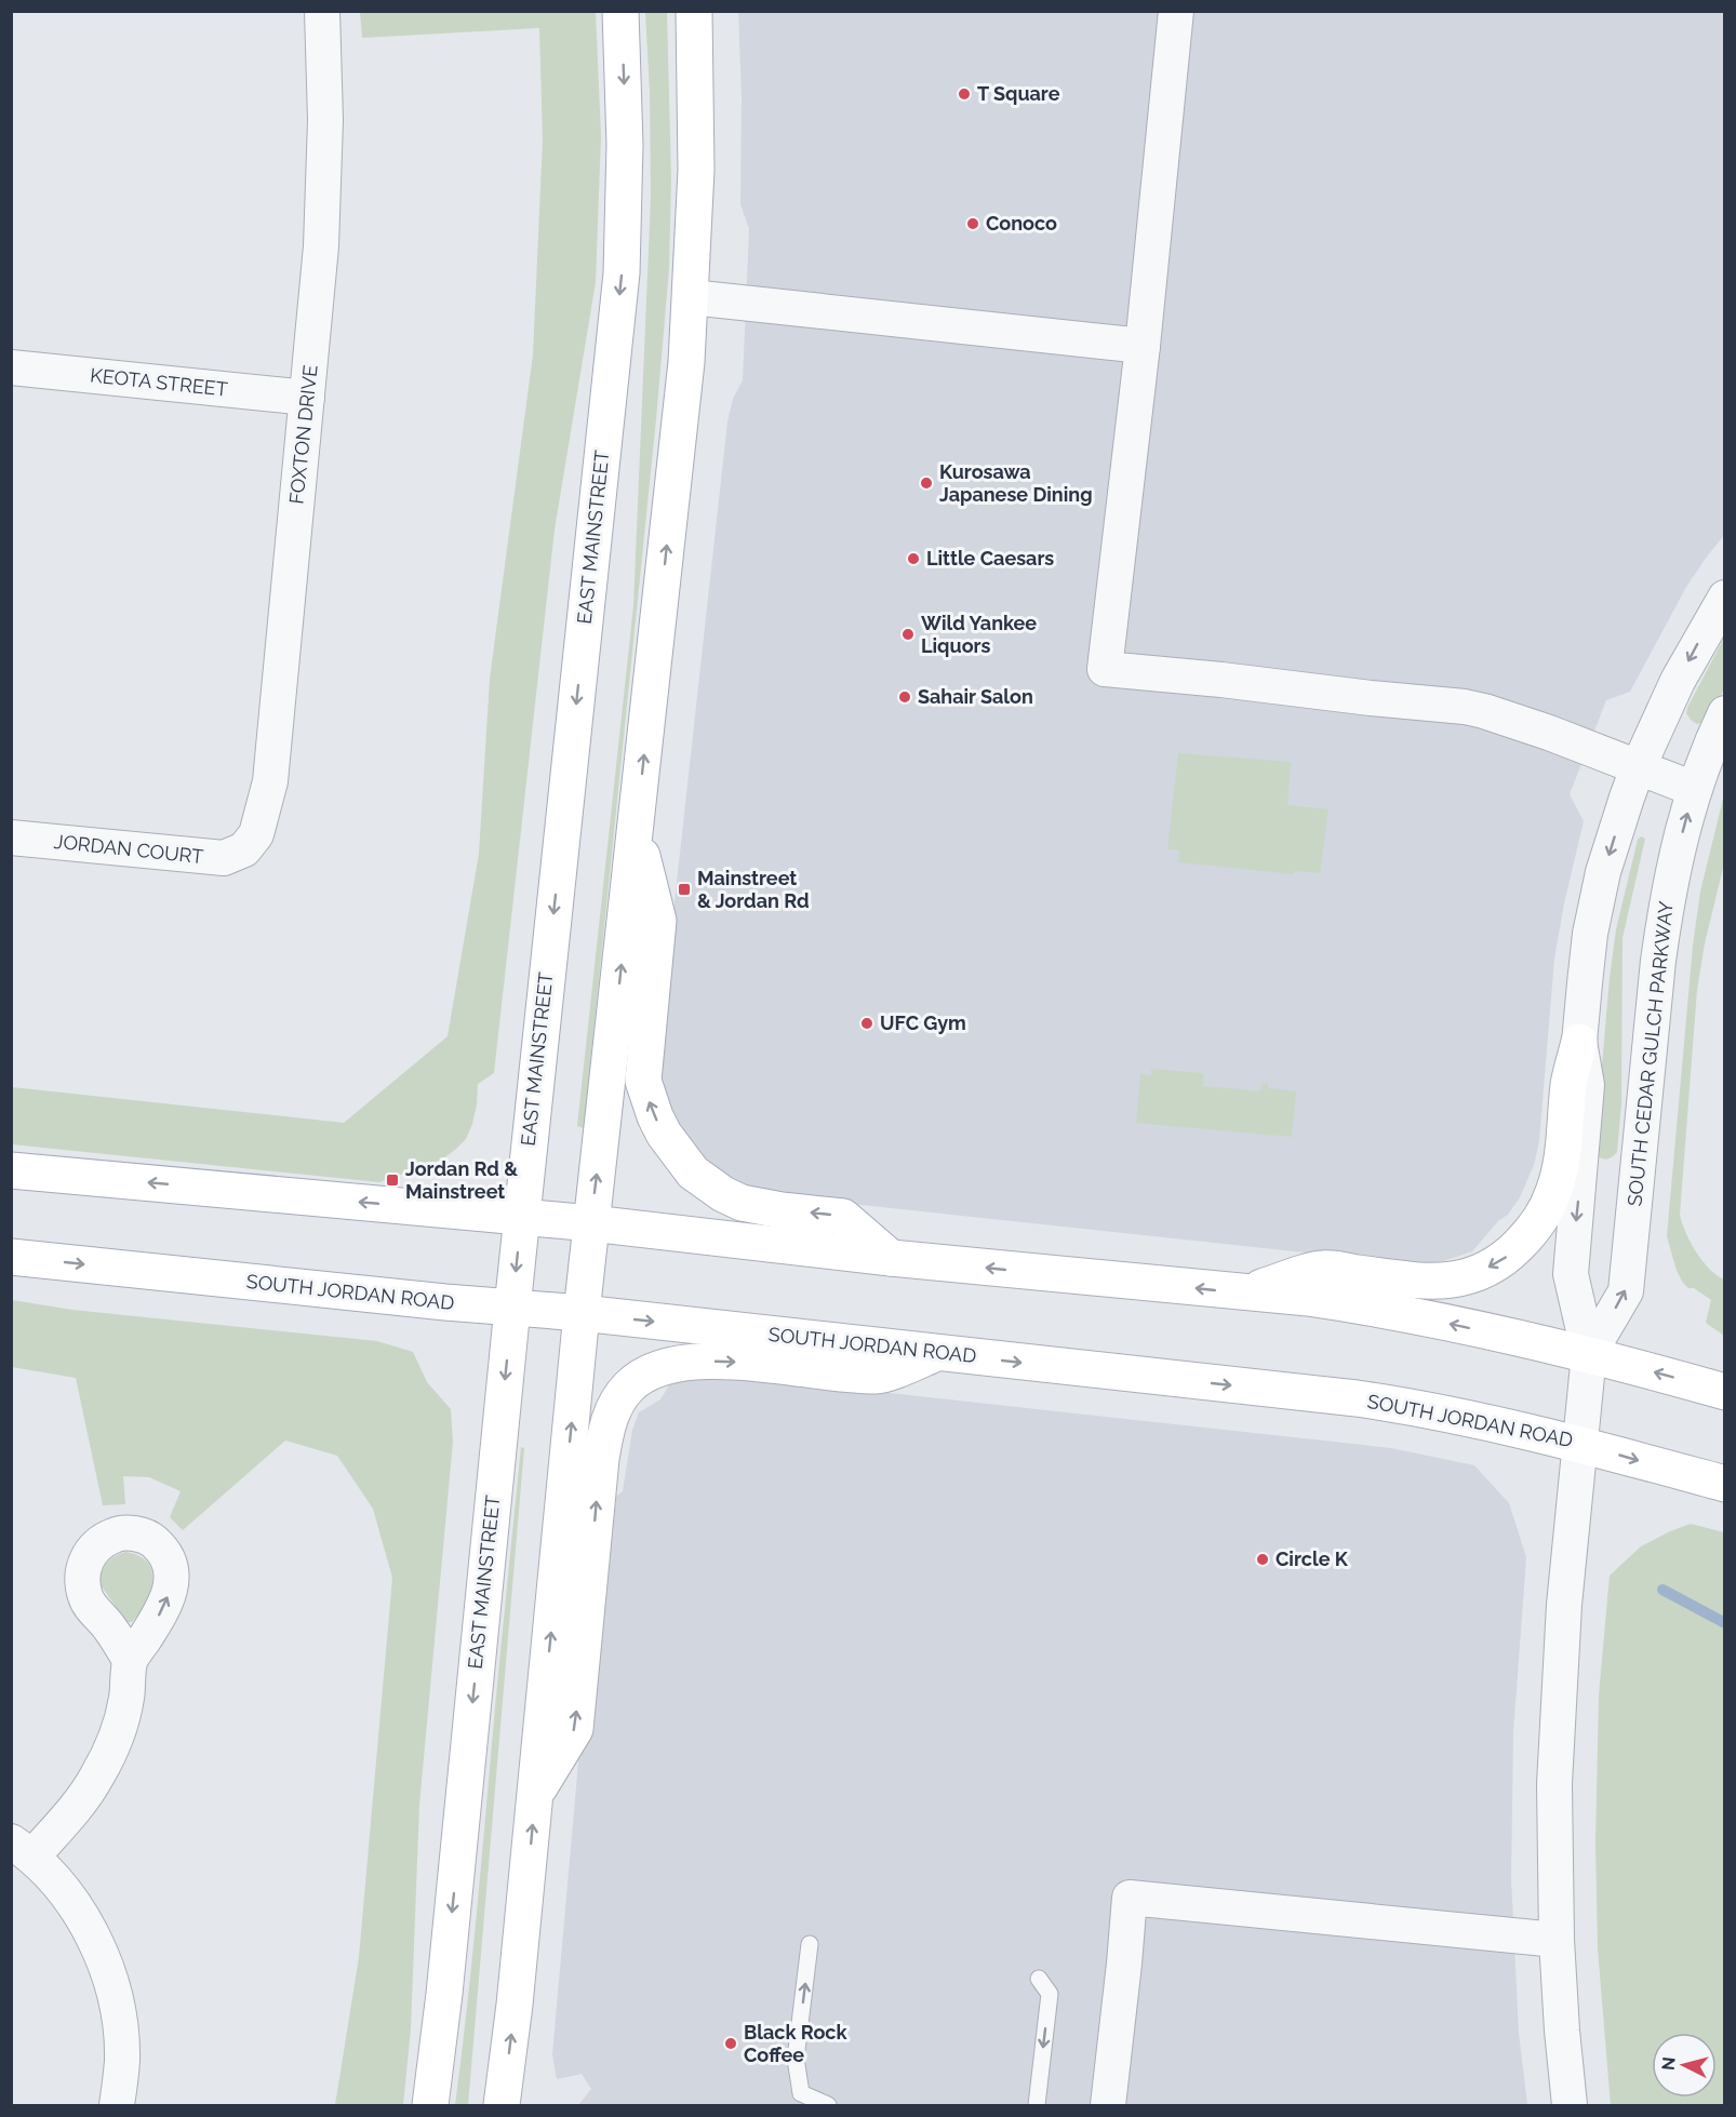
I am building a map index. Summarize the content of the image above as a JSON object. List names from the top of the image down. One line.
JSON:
{"streets":{"main road":["EAST MAINSTREET","SOUTH JORDAN ROAD"],"street":["KEOTA STREET","FOXTON DRIVE","JORDAN COURT","SOUTH CEDAR GULCH PARKWAY"]},"crossings":[["KEOTA STREET","FOXTON DRIVE"],["FOXTON DRIVE","JORDAN COURT"],["EAST MAINSTREET","SOUTH JORDAN ROAD"],["SOUTH CEDAR GULCH PARKWAY","SOUTH JORDAN ROAD"]],"places":{"other":["T Square","Conoco","Kurosawa Japanese Dining","Little Caesars","Wild Yankee Liquors","Sahair Salon","UFC Gym","Circle K","Black Rock Coffee"],"transit":["Mainstreet & Jordan Rd","Jordan Rd & Mainstreet"]},"north":"left"}
